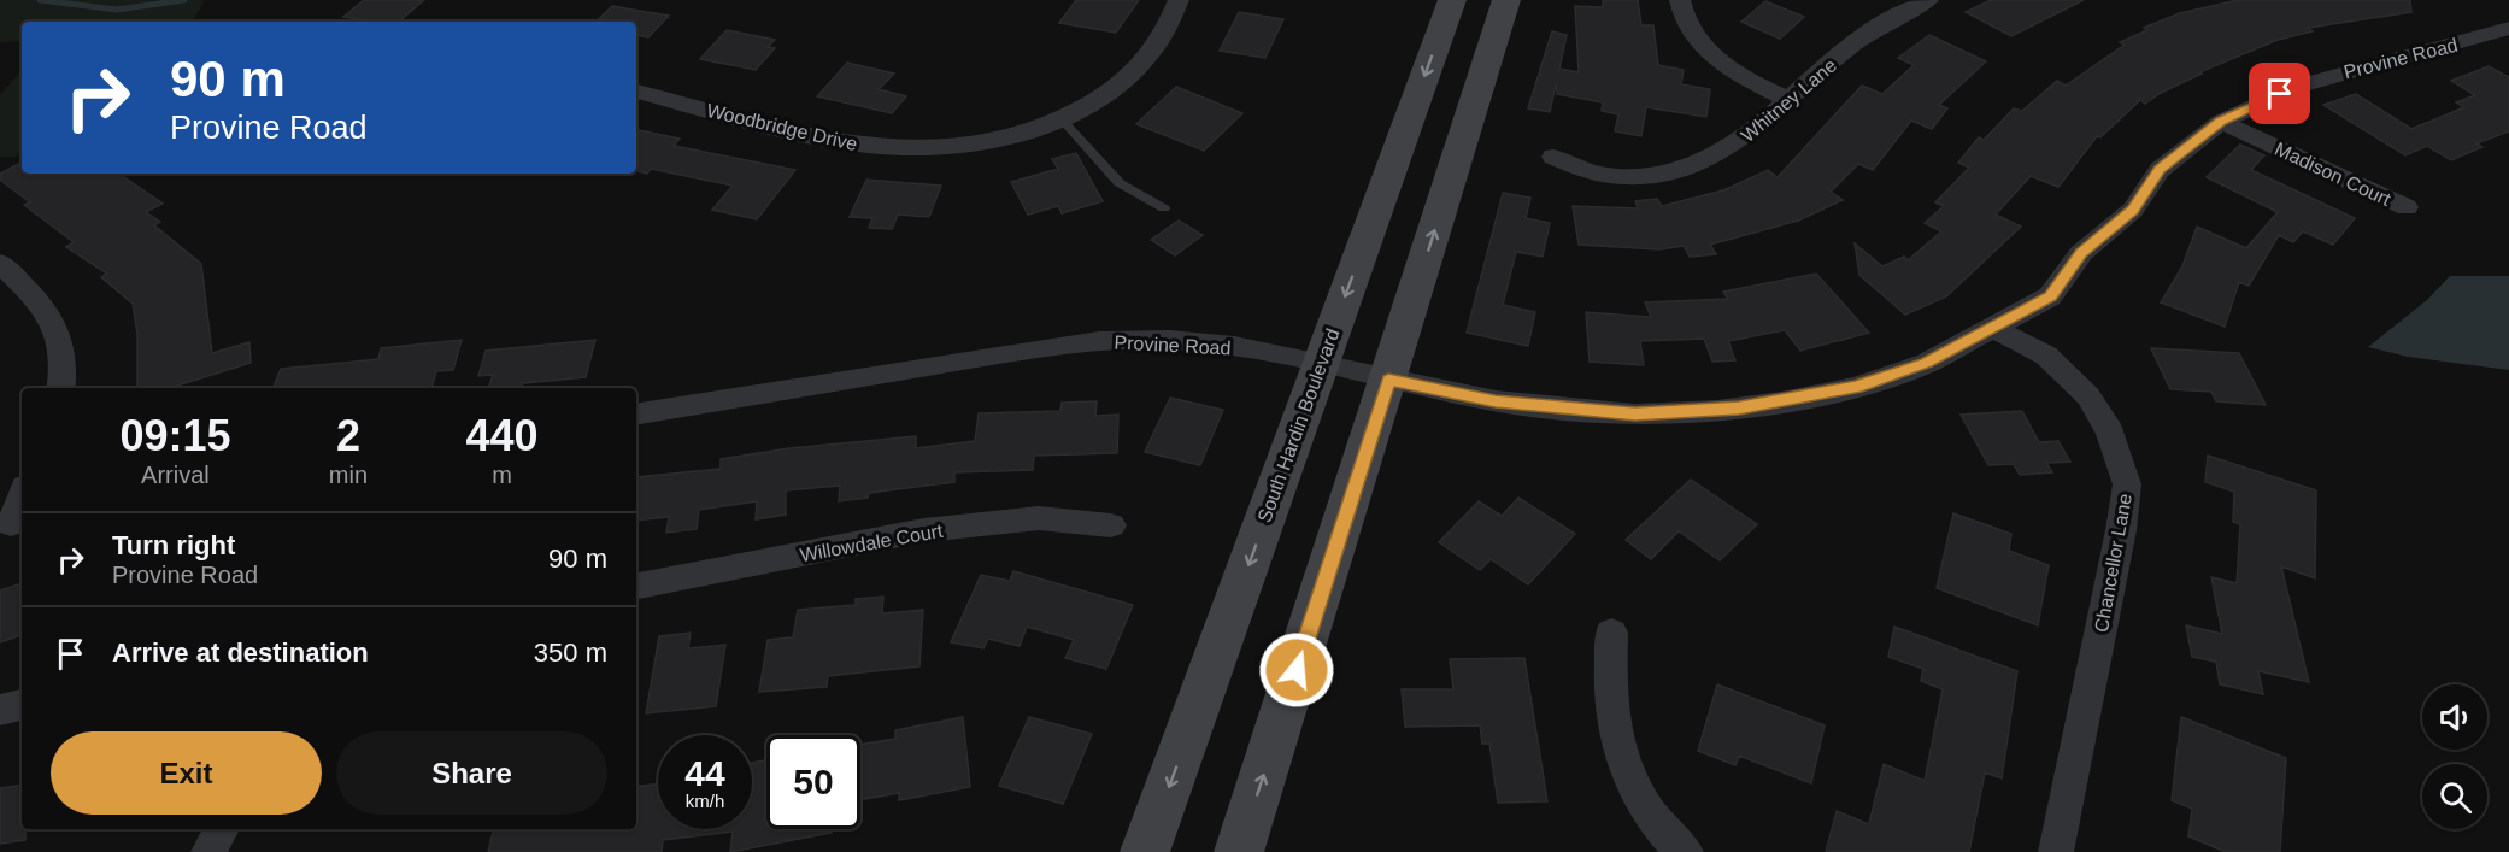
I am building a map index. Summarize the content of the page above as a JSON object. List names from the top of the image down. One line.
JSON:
{"streets":{"main road":["South Hardin Boulevard"],"street":["Provine Road","Whitney Lane","Woodbridge Drive","Madison Court","Willowdale Court","Chancellor Lane"]},"crossings":[["Provine Road","Madison Court"],["Provine Road","South Hardin Boulevard"],["Provine Road","Chancellor Lane"]],"page":{"turn":["90 m","Provine Road"],"eta":["09:15","Arrival","2","min","440","m"],"list":[{"name":"Turn right","note":"Provine Road","value":"90 m"},{"name":"Arrive at destination","value":"350 m"}],"buttons":["Exit","Share"],"speed":"44 km/h","limit":"50"}}
